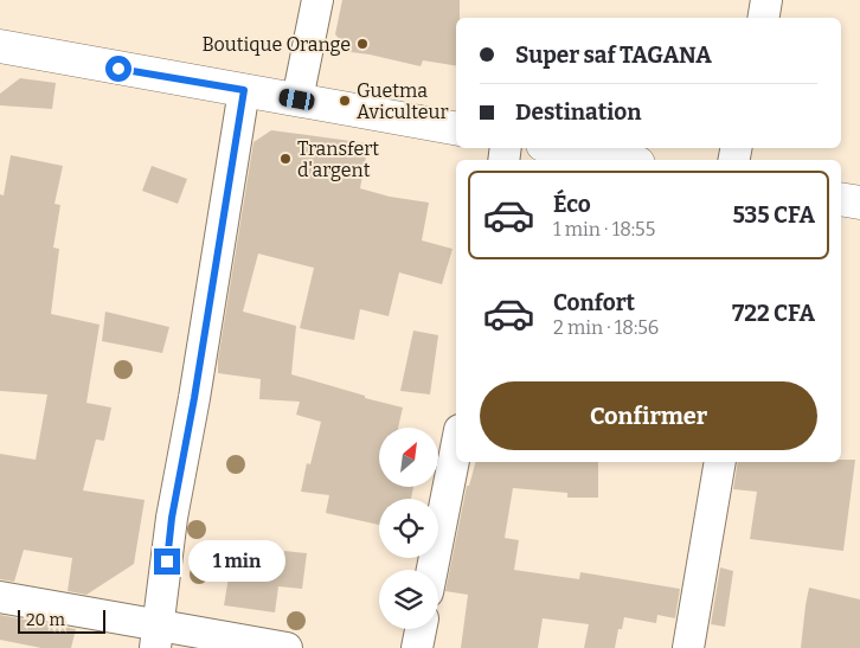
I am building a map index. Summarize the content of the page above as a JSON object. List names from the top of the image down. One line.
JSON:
{"places":["Boutique Orange","Guetma Aviculteur","Transfert d'argent"],"scale_bar":"20 m","north":"top right","page":{"banner":["Super saf TAGANA","Destination"],"list":[{"name":"Éco","note":"1 min · 18:55","value":"535 CFA"},{"name":"Confort","note":"2 min · 18:56","value":"722 CFA"}],"buttons":"Confirmer","bubble":"1 min","scale":"20 m"}}
